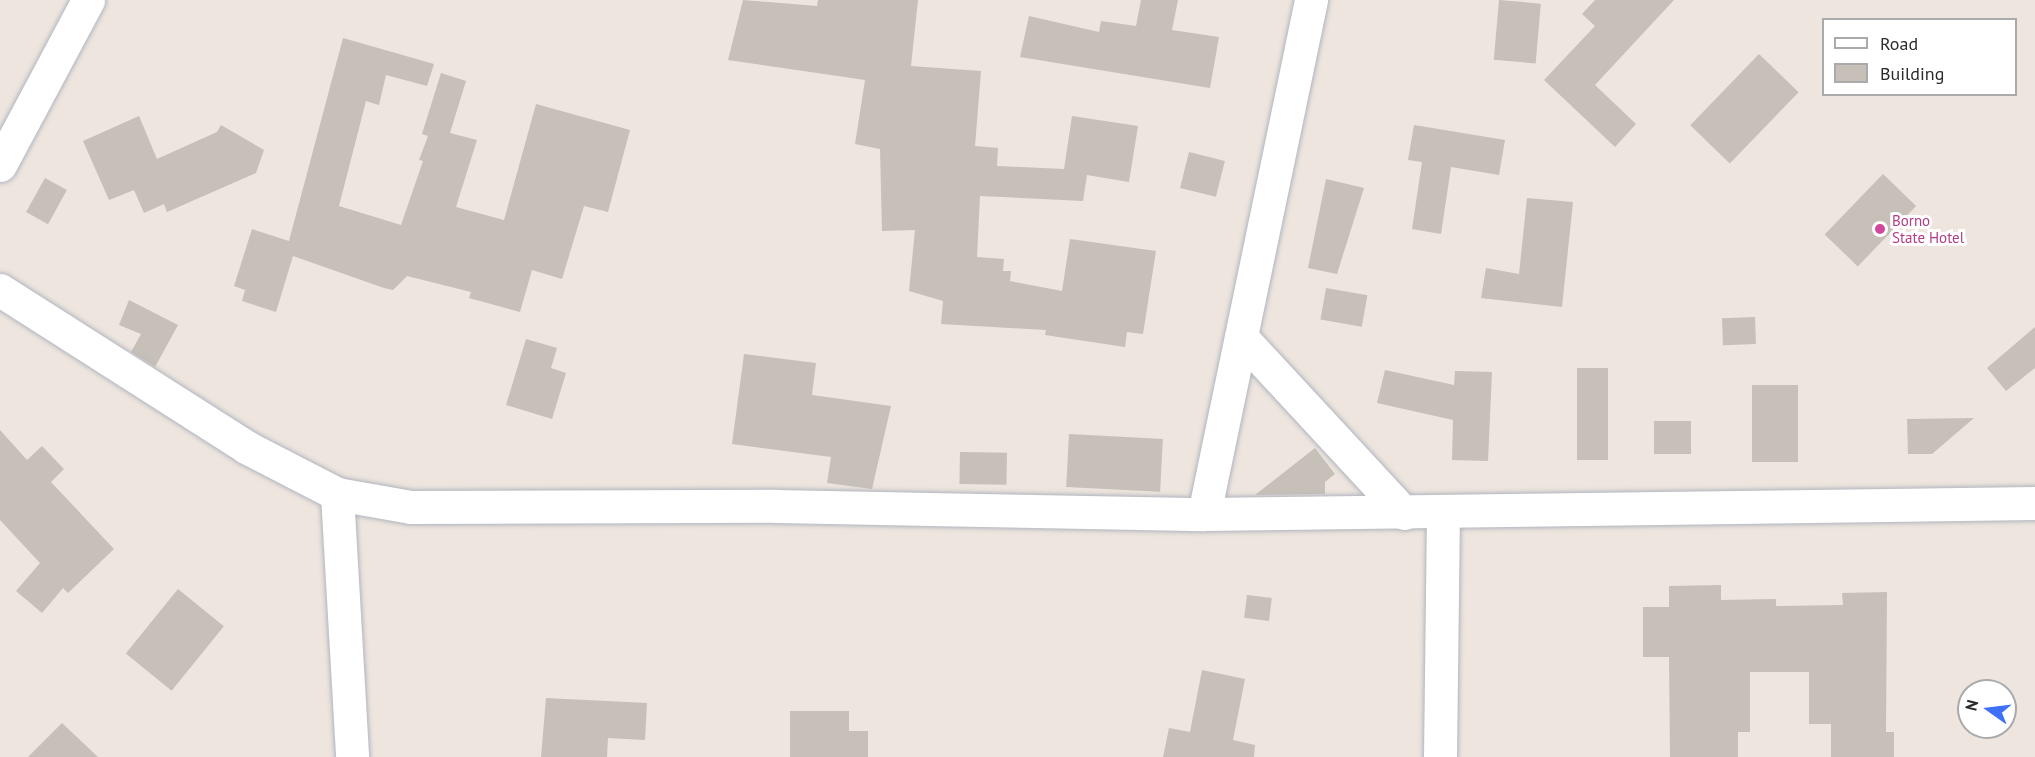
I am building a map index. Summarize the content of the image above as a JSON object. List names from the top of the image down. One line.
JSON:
{"places":["Borno State Hotel"],"legend":["Road","Building"],"north":"left"}
